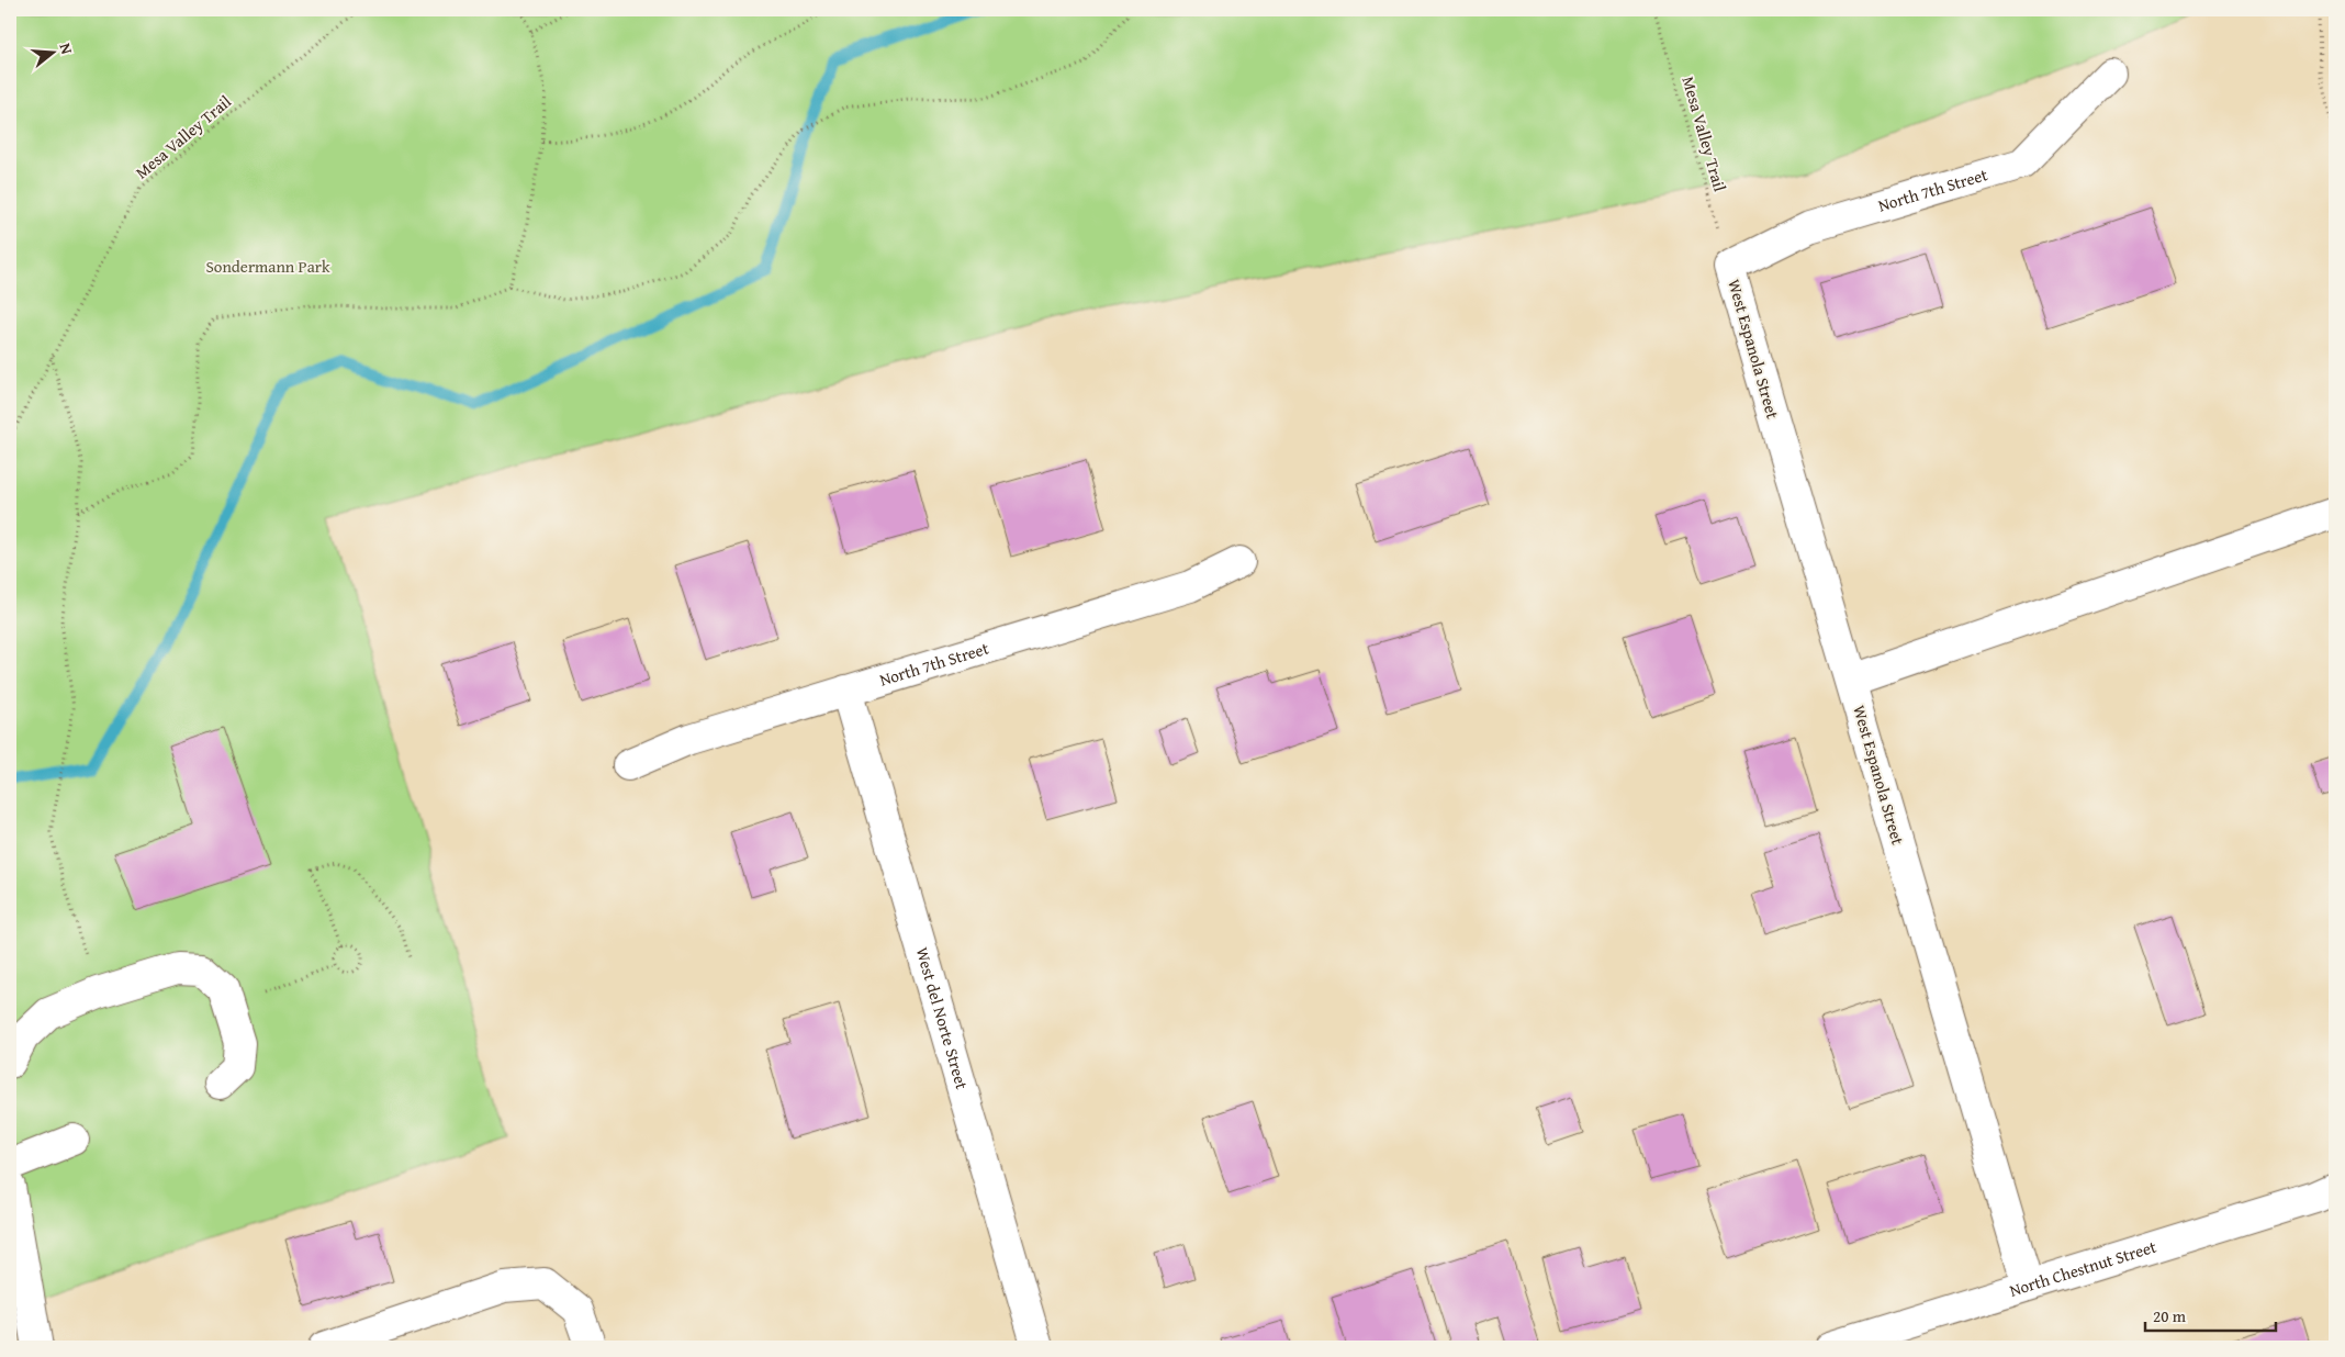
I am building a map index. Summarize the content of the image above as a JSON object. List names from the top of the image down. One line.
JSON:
{"streets":{"street":["North 7th Street","West Espanola Street","West del Norte Street","North Chestnut Street"],"path":["Mesa Valley Trail"]},"crossings":[["Mesa Valley Trail","North 7th Street"],["Mesa Valley Trail","West Espanola Street"],["North 7th Street","West Espanola Street"],["North 7th Street","West del Norte Street"],["West Espanola Street","North Chestnut Street"]],"parks":["Sondermann Park"],"scale_bar":"20 m","north":"right"}
